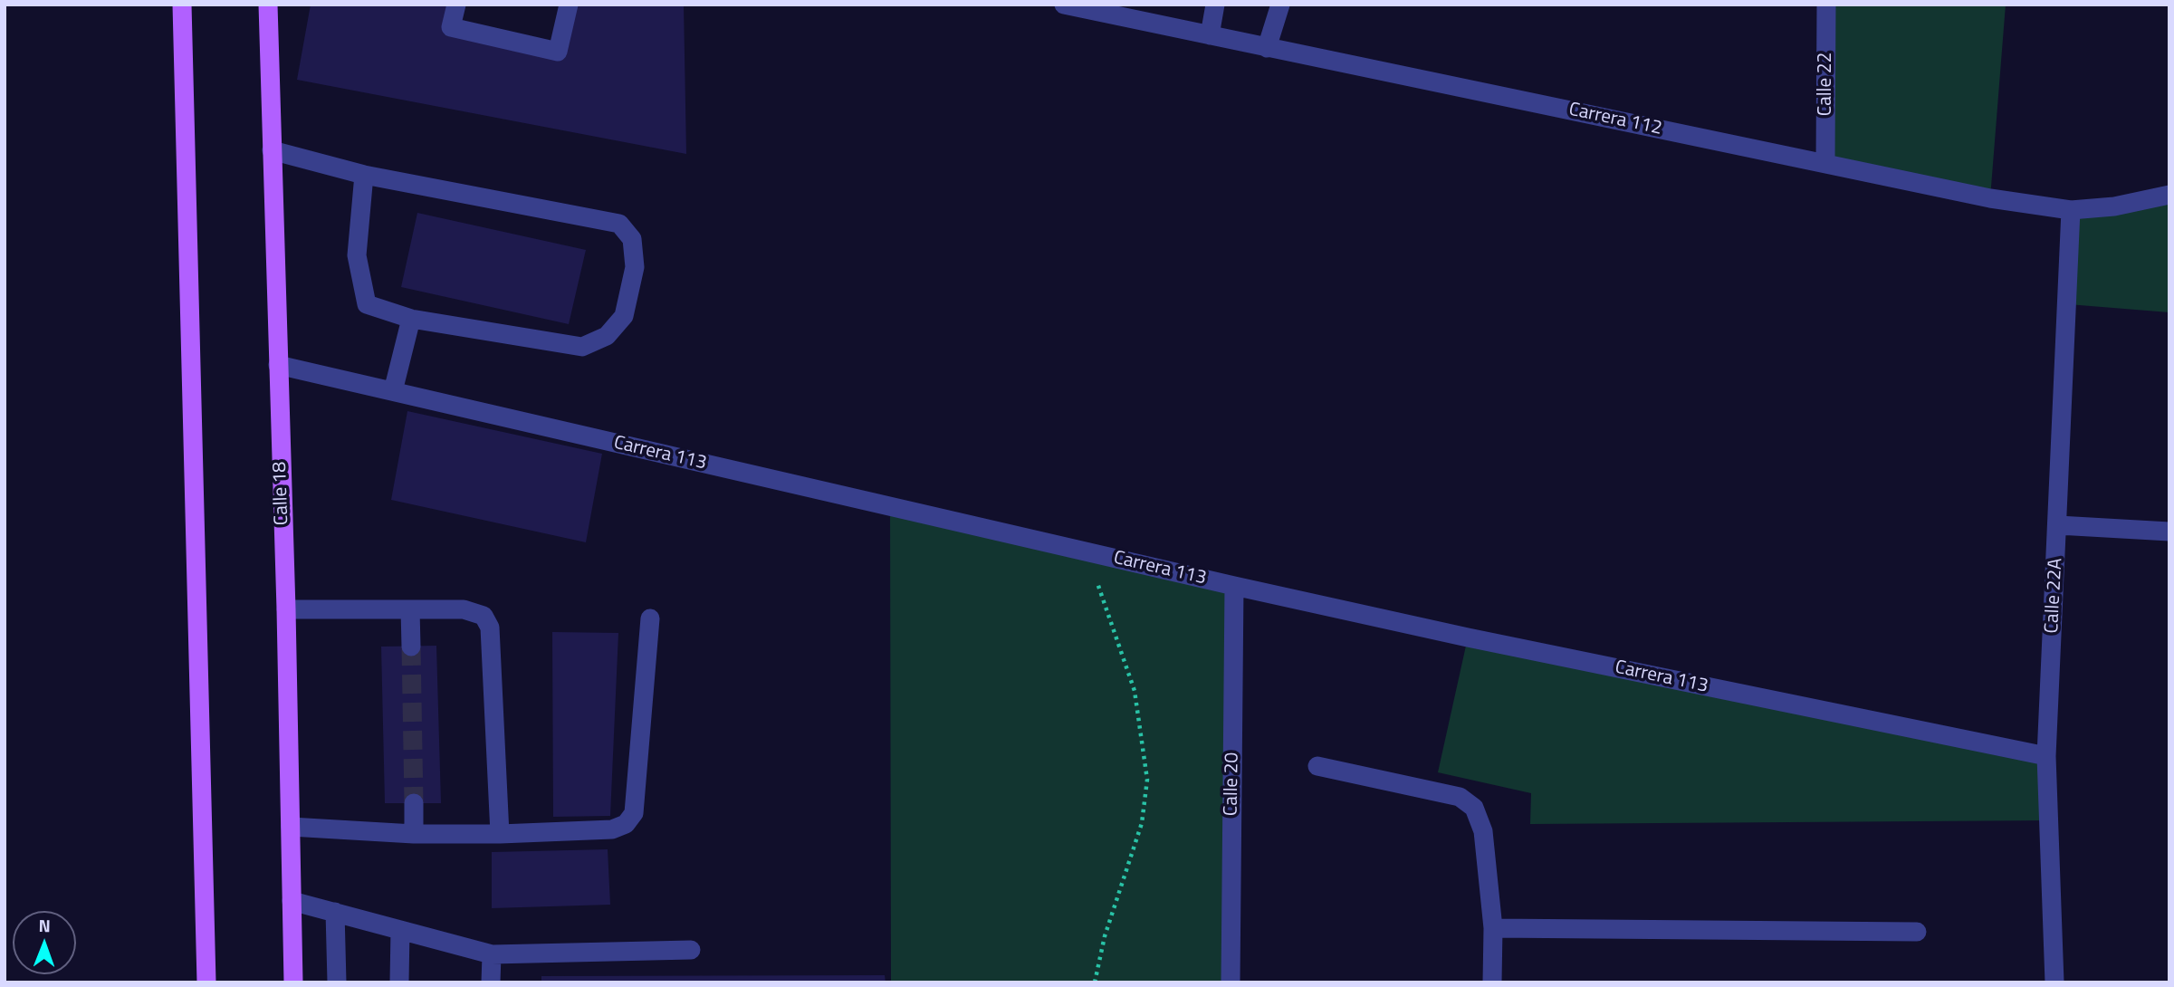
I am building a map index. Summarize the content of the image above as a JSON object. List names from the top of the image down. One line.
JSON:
{"streets":{"main road":["Calle 18"],"street":["Calle 22","Carrera 112","Carrera 113","Calle 22A","Calle 20"]},"crossings":[["Calle 22","Carrera 112"],["Carrera 112","Calle 22A"],["Carrera 113","Calle 18"],["Carrera 113","Calle 22A"],["Carrera 113","Calle 20"]],"north":"top"}
